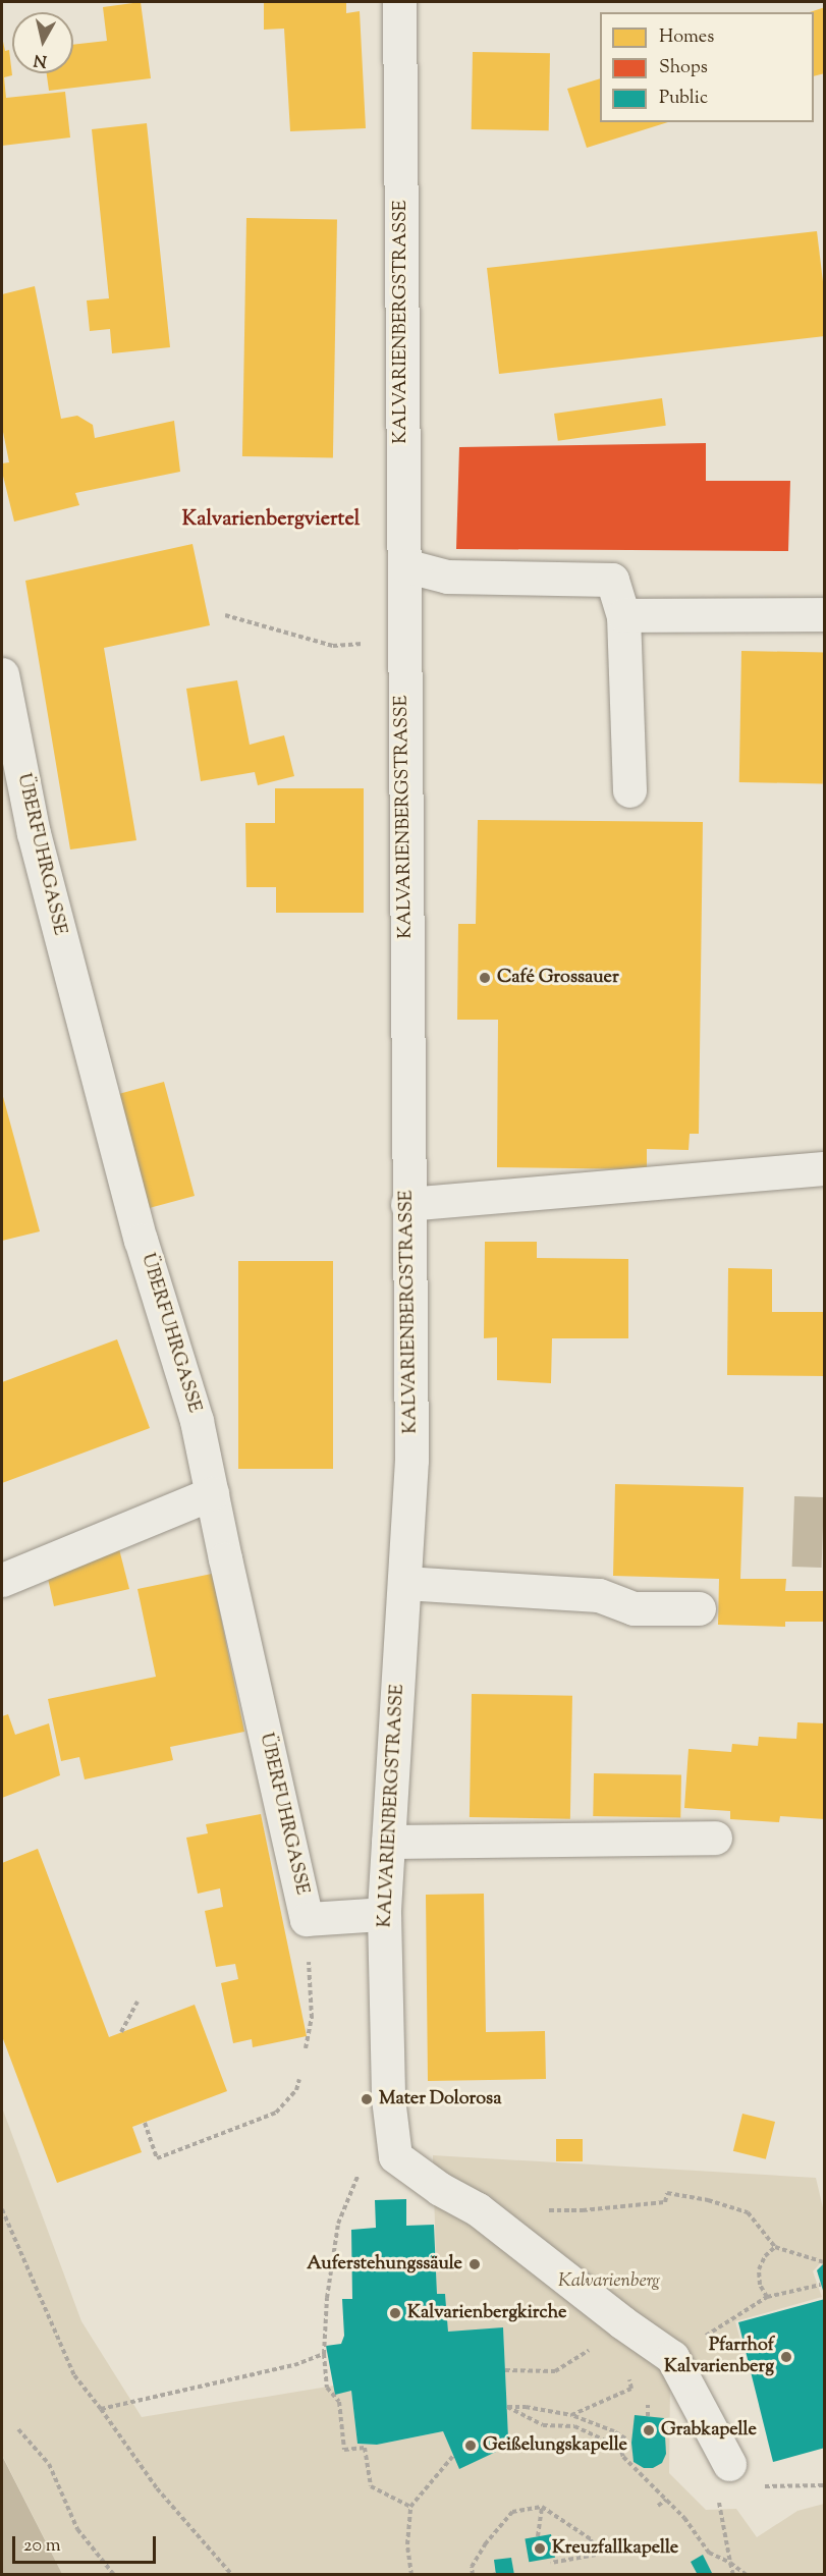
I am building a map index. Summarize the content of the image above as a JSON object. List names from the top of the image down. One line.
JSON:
{"streets":{"street":["KALVARIENBERGSTRASSE","ÜBERFUHRGASSE"]},"crossings":[["KALVARIENBERGSTRASSE","ÜBERFUHRGASSE"]],"districts":["Kalvarienbergviertel"],"parks":["Kalvarienberg"],"places":["Café Grossauer","Mater Dolorosa","Auferstehungssäule","Kalvarienbergkirche","Pfarrhof Kalvarienberg","Grabkapelle","Geißelungskapelle","Kreuzfallkapelle"],"legend":["Homes","Shops","Public"],"scale_bar":"20 m","north":"bottom"}
